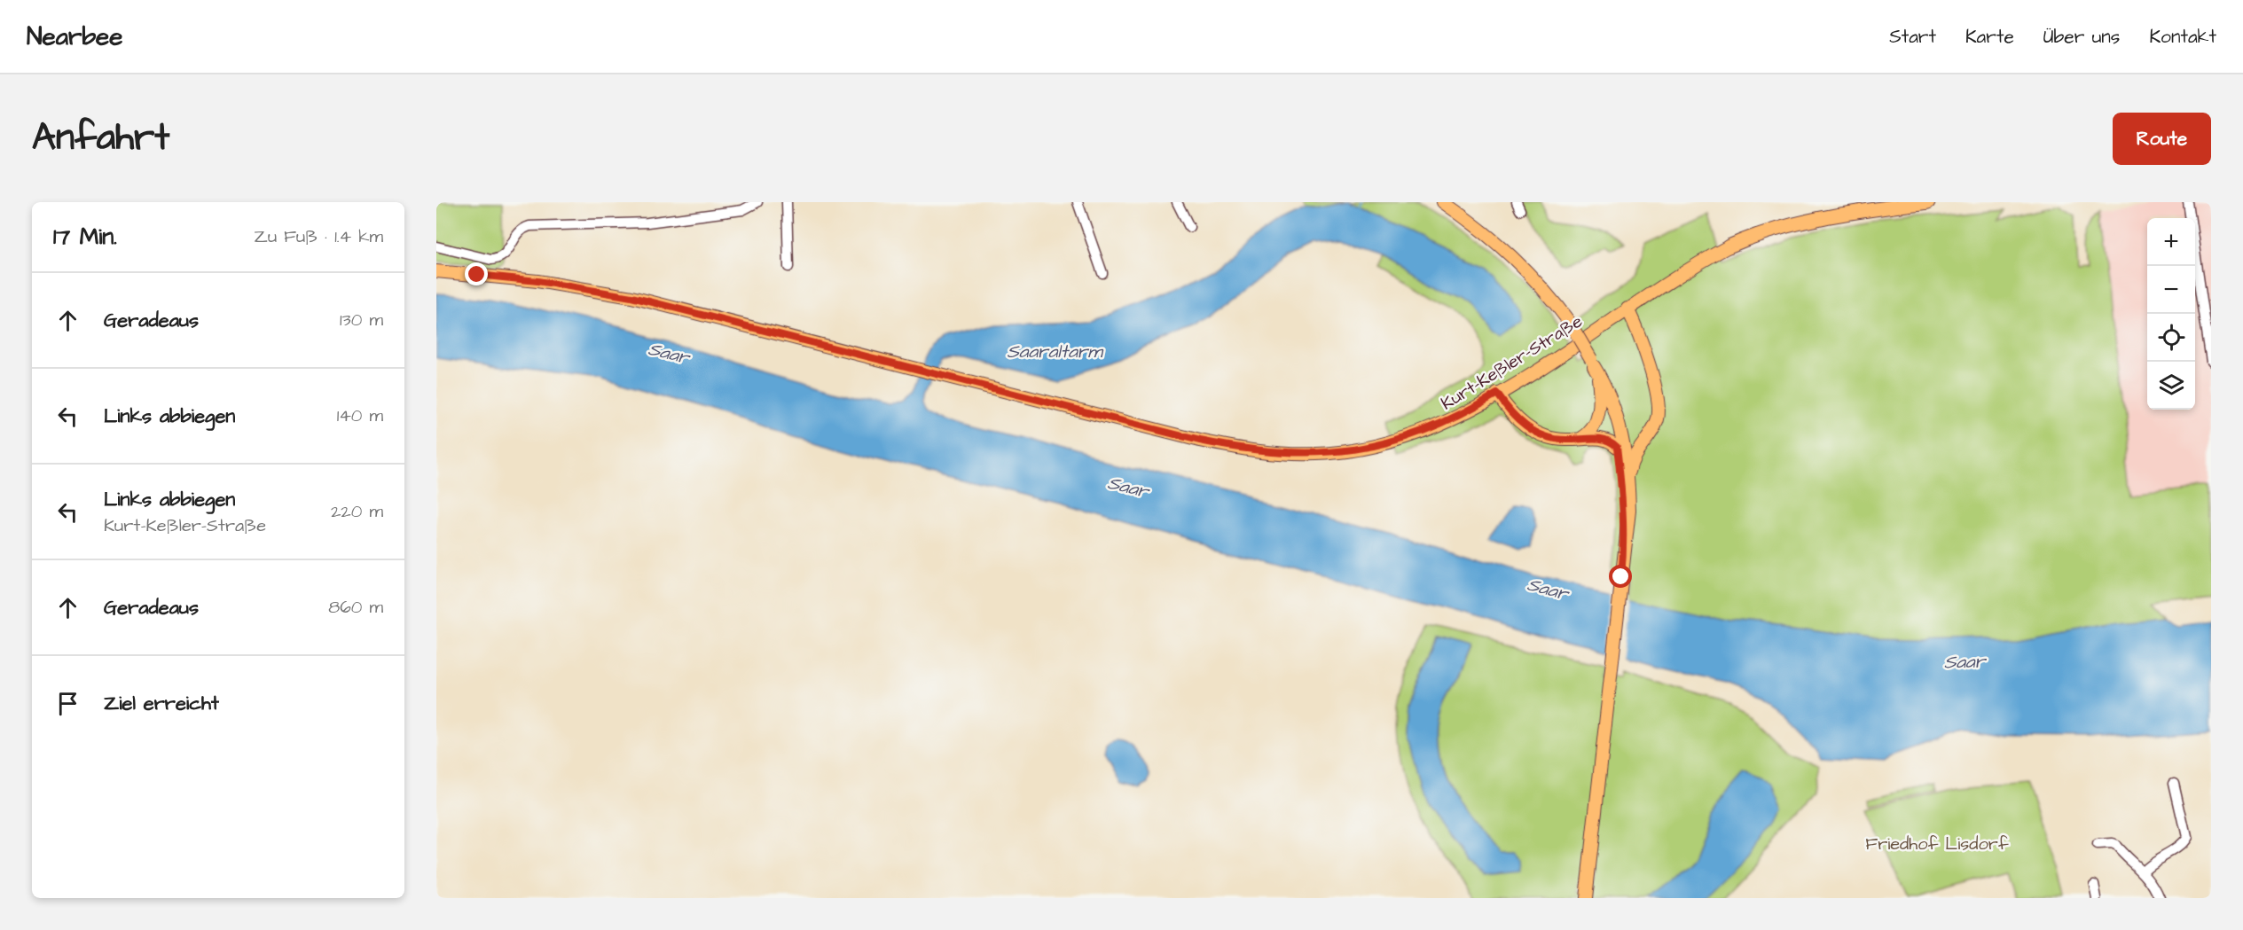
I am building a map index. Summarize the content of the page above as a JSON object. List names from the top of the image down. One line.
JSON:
{"streets":{"main road":["Kurt-Keßler-Straße"]},"water":["Saaraltarm","Saar"],"parks":["Friedhof Lisdorf"],"page":{"header":"Nearbee","nav":["Start","Karte","Über uns","Kontakt"],"title":"Anfahrt","buttons":"Route","heading":["17 Min.","Zu Fuß · 1.4 km"],"map_buttons":["+","−"],"list":[["Geradeaus","130 m"],["Links abbiegen","140 m"],["Links abbiegen","Kurt-Keßler-Straße","220 m"],["Geradeaus","860 m"],"Ziel erreicht"]}}
